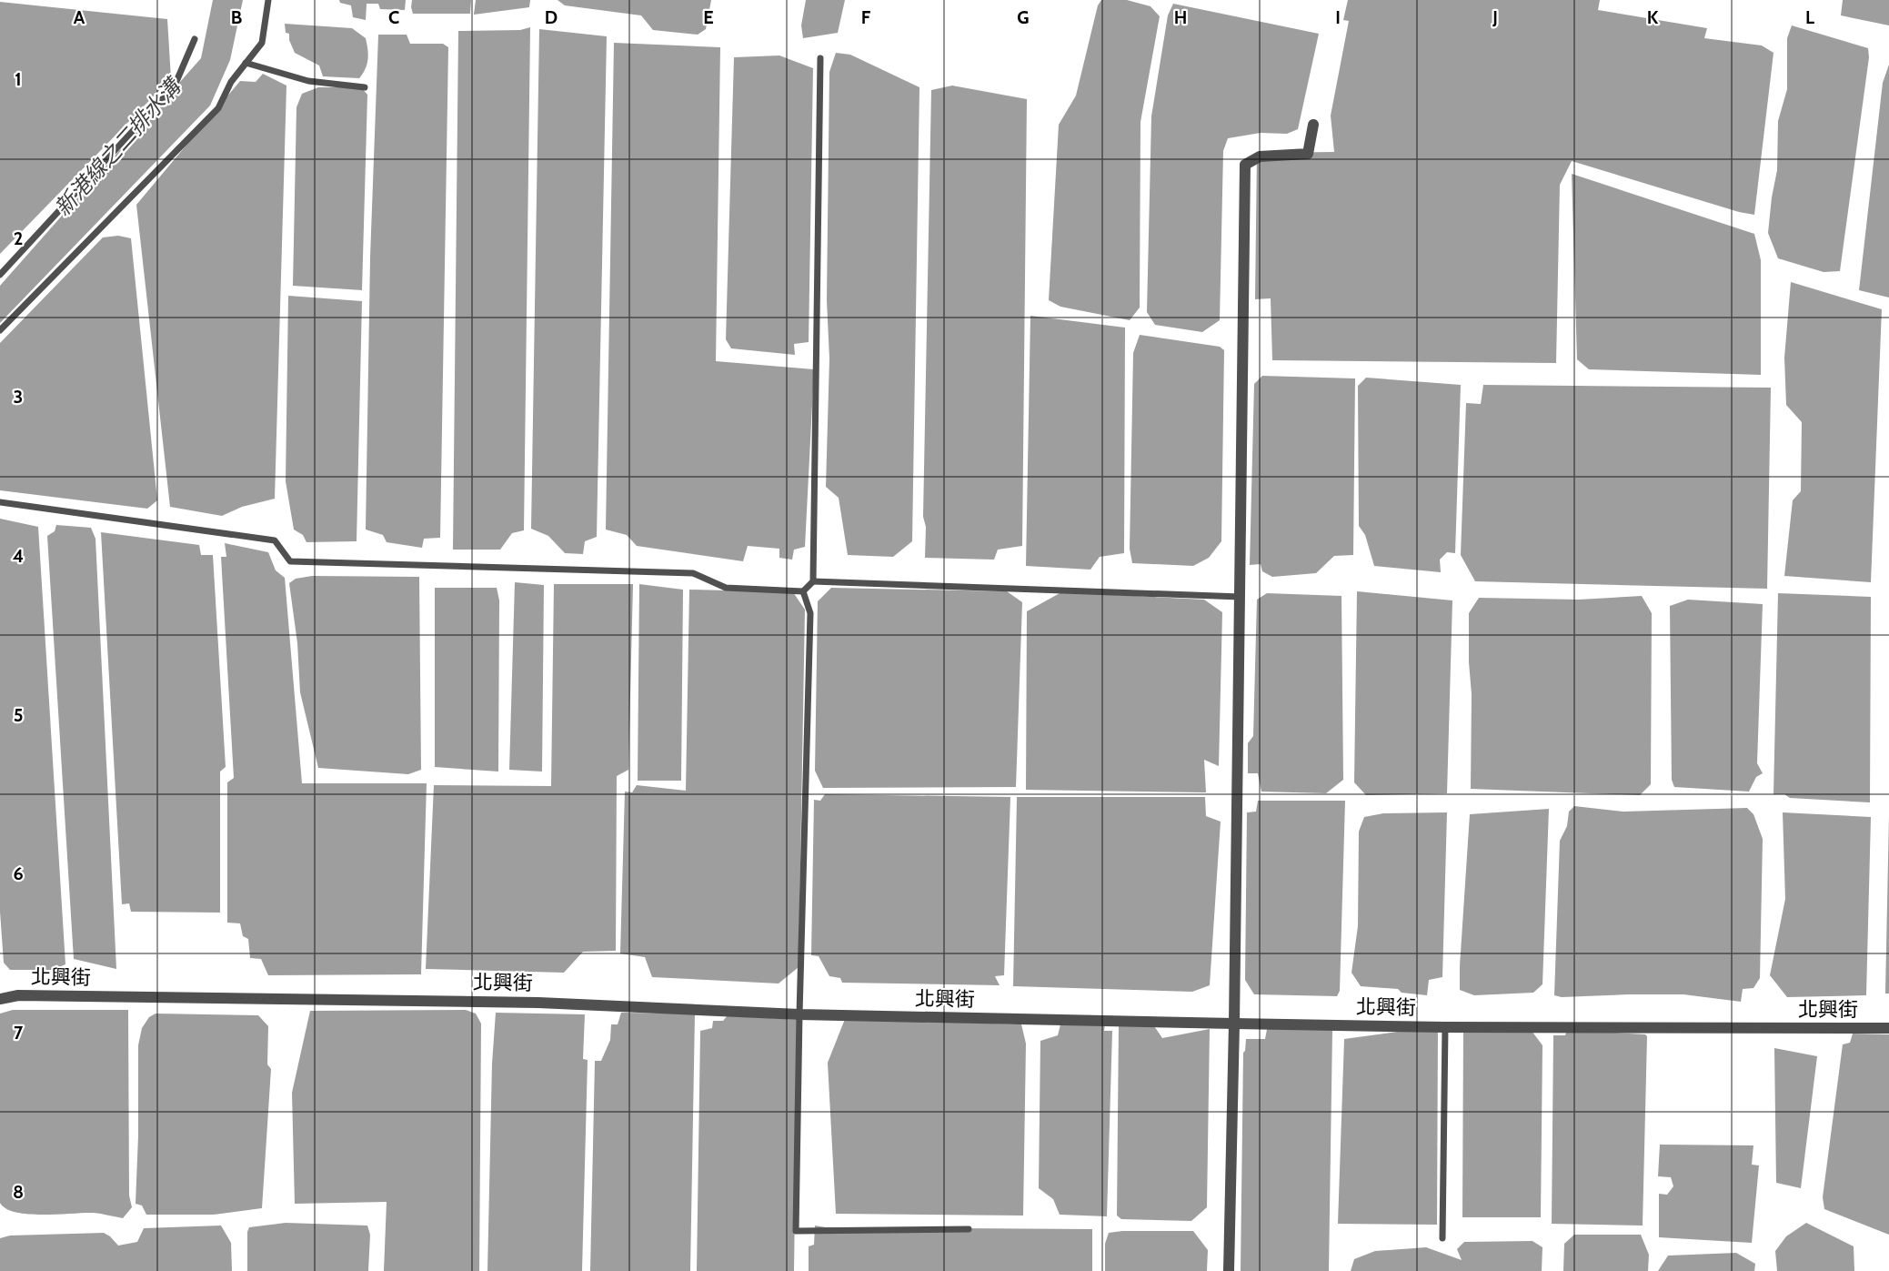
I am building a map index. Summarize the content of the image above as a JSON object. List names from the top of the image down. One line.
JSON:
{"streets":{"street":["北興街"]},"water":["新港線之二排水溝"],"grid":{"columns":["A","B","C","D","E","F","G","H","I","J","K","L"],"rows":["1","2","3","4","5","6","7","8"]}}
